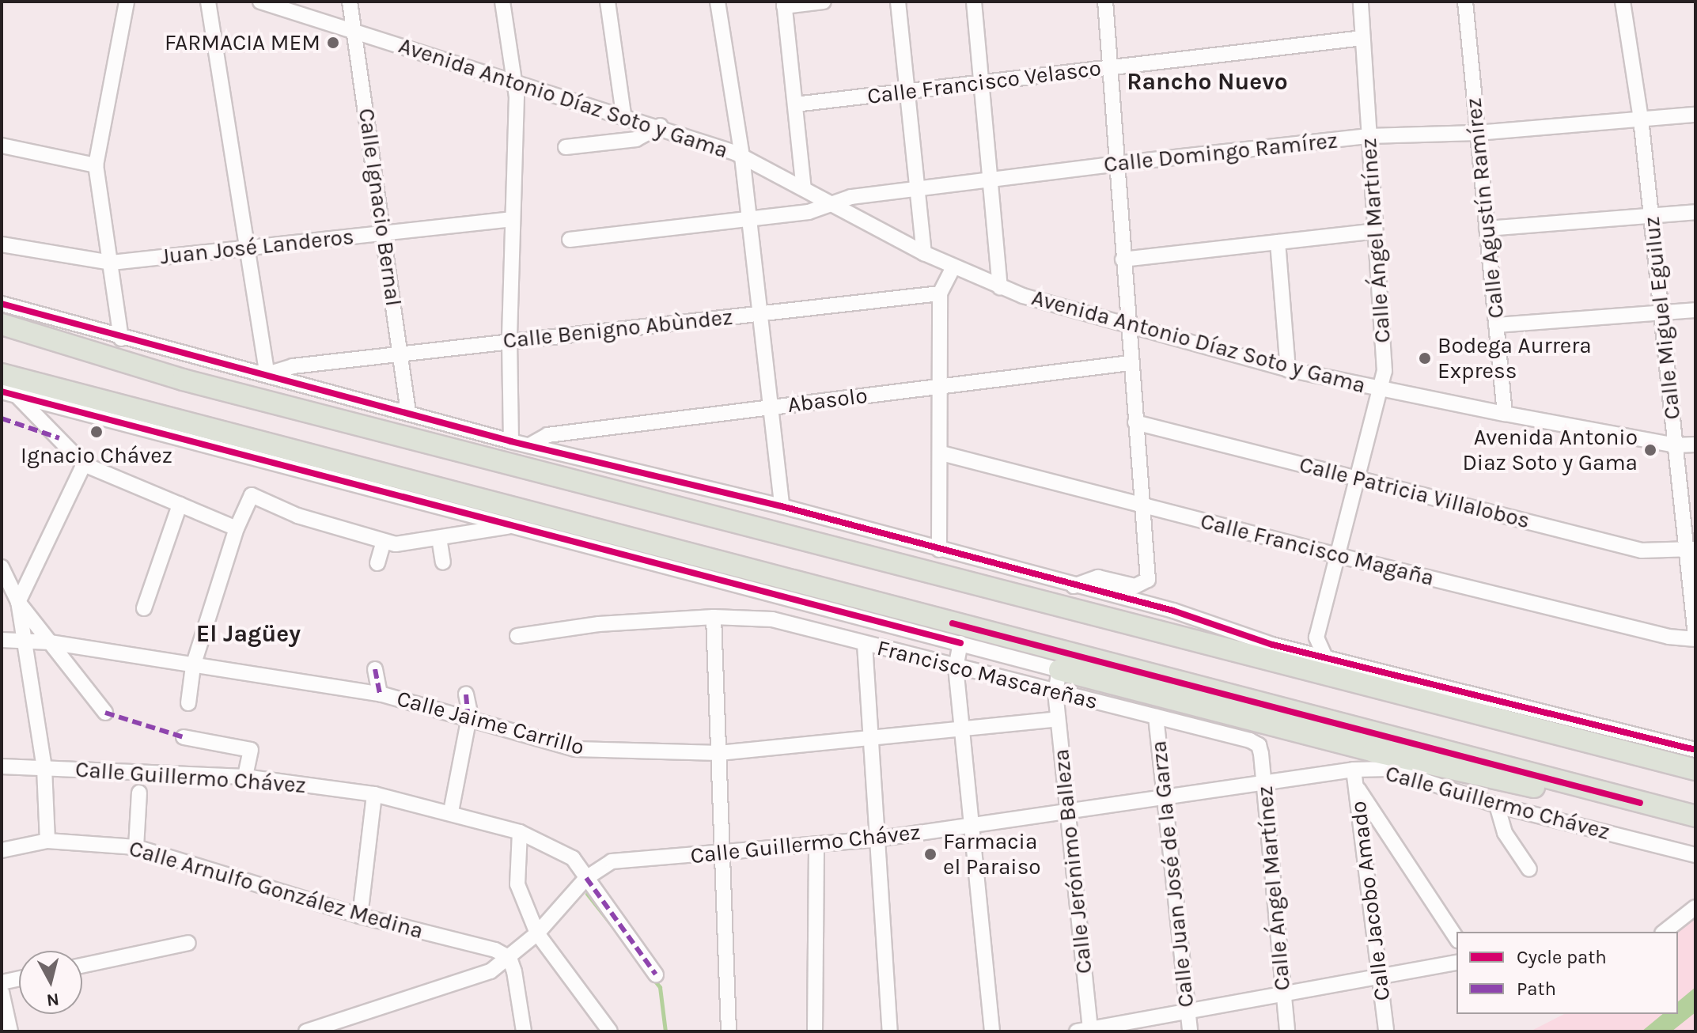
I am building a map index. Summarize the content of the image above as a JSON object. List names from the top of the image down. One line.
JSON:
{"streets":{"street":["Calle Francisco Velasco","Avenida Antonio Díaz Soto y Gama","Calle Domingo Ramírez","Calle Ignacio Bernal","Calle Agustín Ramírez","Calle Ángel Martínez","Juan José Landeros","Calle Miguel Eguiluz","Calle Benigno Abùndez","Abasolo","Calle Patricia Villalobos","Calle Francisco Magaña","Francisco Mascareñas","Calle Jaime Carrillo","Calle Guillermo Chávez","Calle Jerónimo Balleza","Calle Juan José de la Garza","Calle Arnulfo González Medina","Calle Jacobo Amado"]},"crossings":[["Calle Francisco Velasco","Calle Ángel Martínez"],["Avenida Antonio Díaz Soto y Gama","Calle Domingo Ramírez"],["Avenida Antonio Díaz Soto y Gama","Calle Ignacio Bernal"],["Avenida Antonio Díaz Soto y Gama","Calle Agustín Ramírez"],["Avenida Antonio Díaz Soto y Gama","Calle Ángel Martínez"],["Avenida Antonio Díaz Soto y Gama","Calle Miguel Eguiluz"],["Calle Domingo Ramírez","Calle Agustín Ramírez"],["Calle Domingo Ramírez","Calle Ángel Martínez"],["Calle Domingo Ramírez","Calle Miguel Eguiluz"],["Calle Ignacio Bernal","Juan José Landeros"],["Calle Ignacio Bernal","Calle Benigno Abùndez"],["Calle Ángel Martínez","Calle Patricia Villalobos"],["Calle Ángel Martínez","Calle Francisco Magaña"],["Calle Ángel Martínez","Francisco Mascareñas"],["Calle Ángel Martínez","Calle Guillermo Chávez"],["Calle Miguel Eguiluz","Calle Patricia Villalobos"],["Calle Miguel Eguiluz","Calle Francisco Magaña"],["Francisco Mascareñas","Calle Jerónimo Balleza"],["Francisco Mascareñas","Calle Juan José de la Garza"],["Calle Jaime Carrillo","Calle Jerónimo Balleza"],["Calle Guillermo Chávez","Calle Jerónimo Balleza"],["Calle Guillermo Chávez","Calle Juan José de la Garza"],["Calle Guillermo Chávez","Calle Jacobo Amado"]],"districts":["Rancho Nuevo","El Jagüey"],"places":["FARMACIA MEM","Bodega Aurrera Express","Ignacio Chávez","Avenida Antonio Diaz Soto y Gama","Farmacia el Paraiso"],"legend":["Cycle path","Path"],"north":"bottom"}
